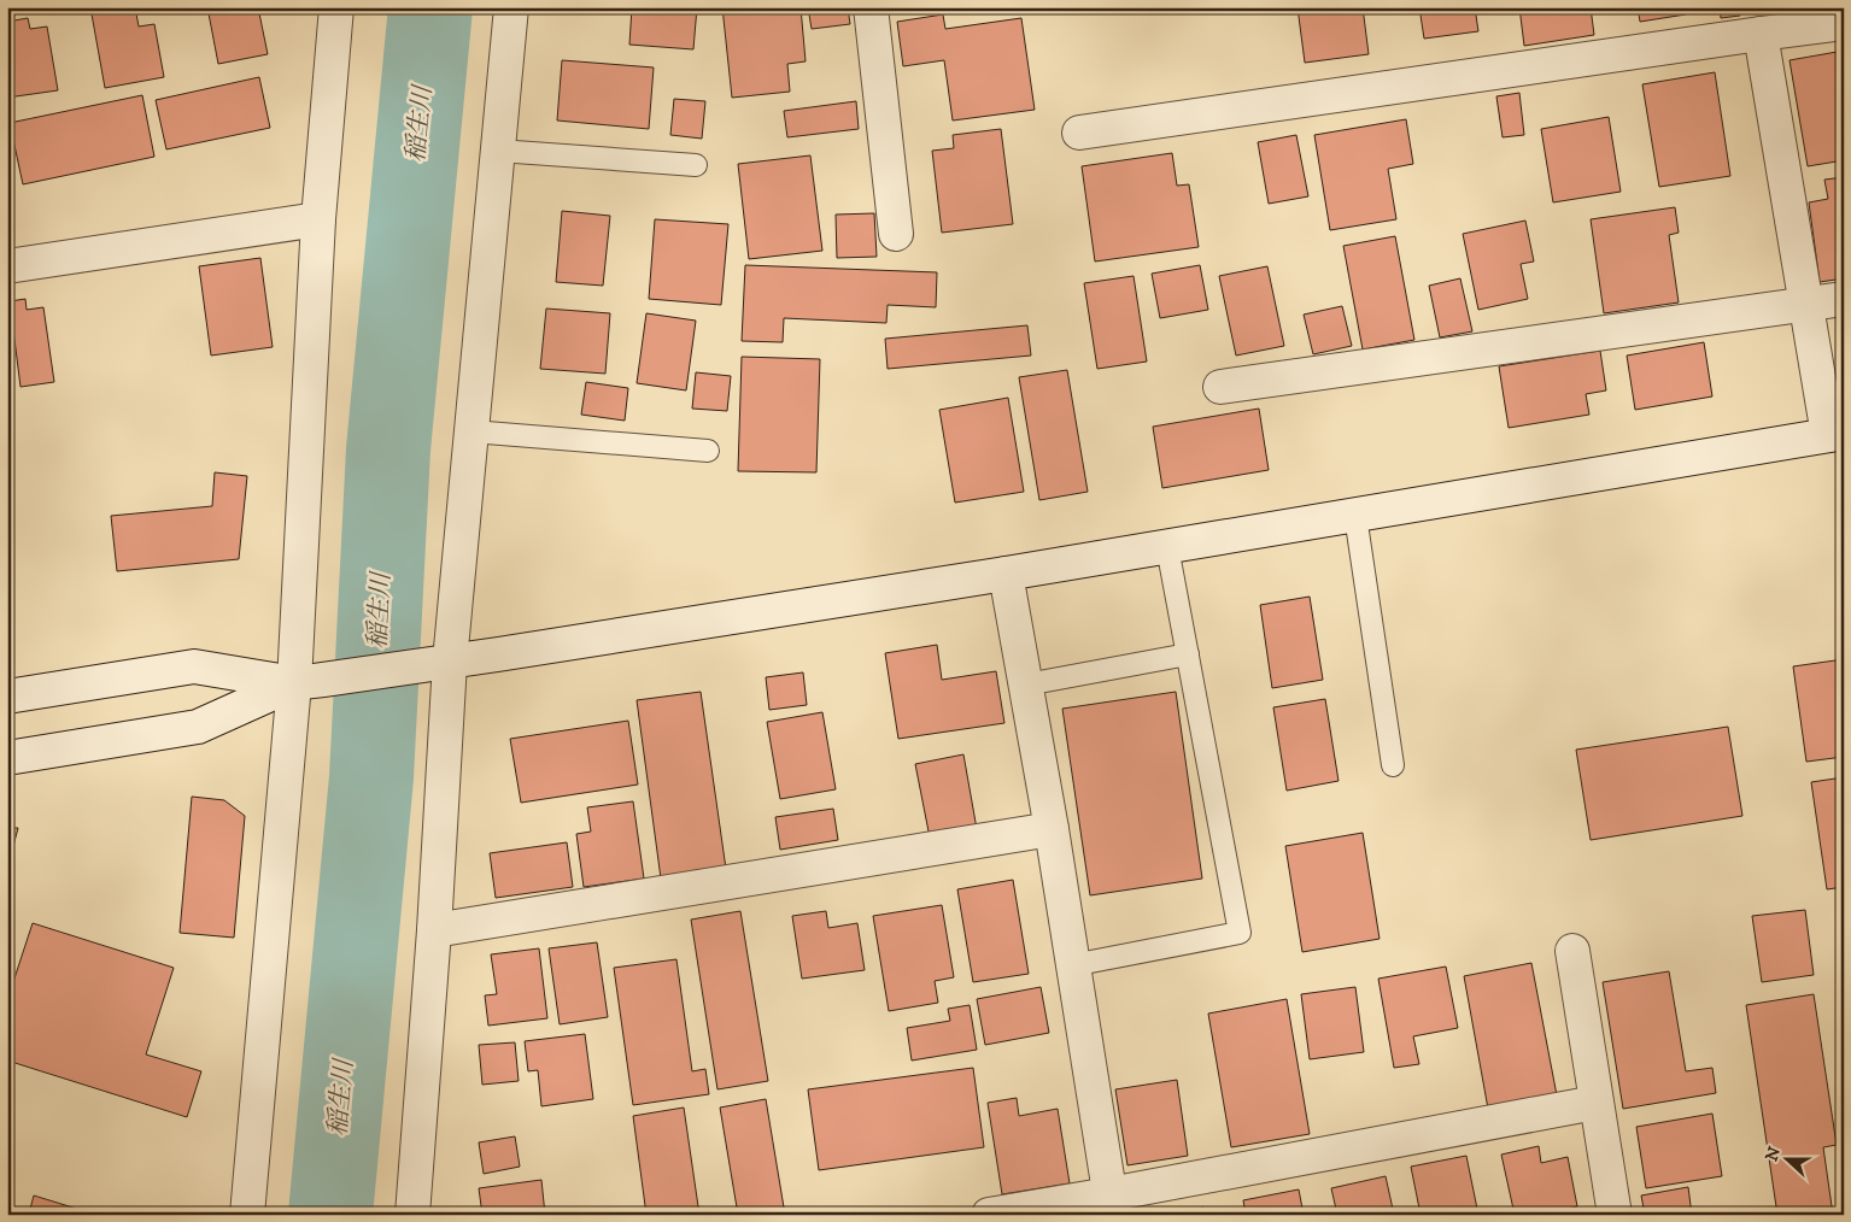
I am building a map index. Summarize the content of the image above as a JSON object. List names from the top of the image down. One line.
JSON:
{"water":["稲生川"],"north":"left"}
